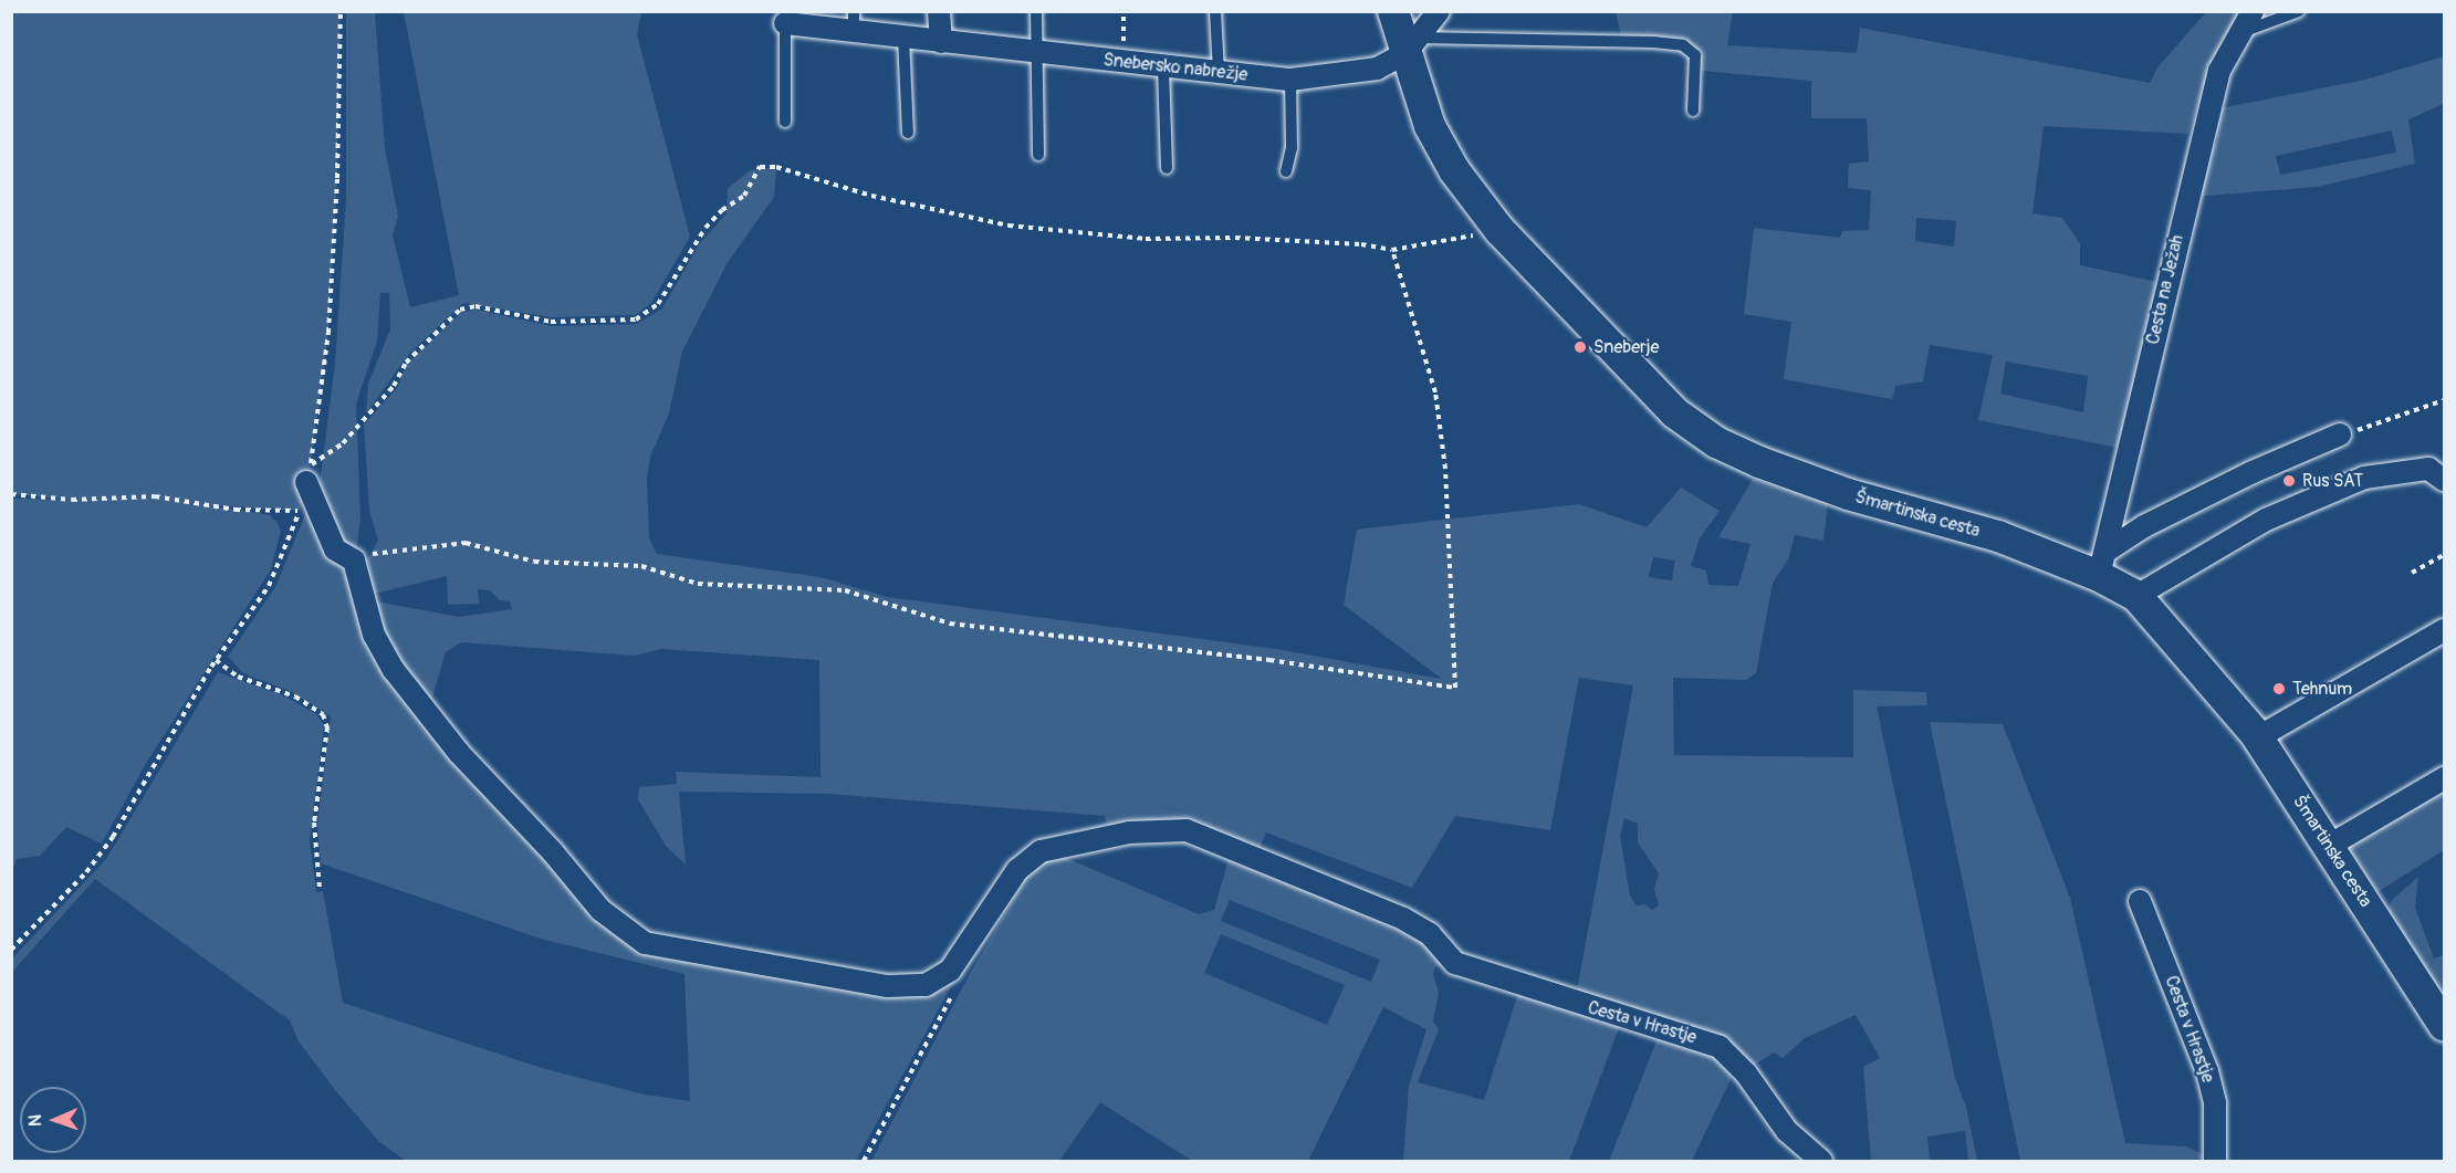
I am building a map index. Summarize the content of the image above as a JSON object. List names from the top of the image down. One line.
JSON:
{"streets":{"main road":["Šmartinska cesta"],"street":["Snebersko nabrežje","Cesta na Ježah","Cesta v Hrastje"]},"crossings":[["Snebersko nabrežje","Šmartinska cesta"],["Cesta na Ježah","Šmartinska cesta"]],"places":["Sneberje","Rus SAT","Tehnum"],"north":"left"}
